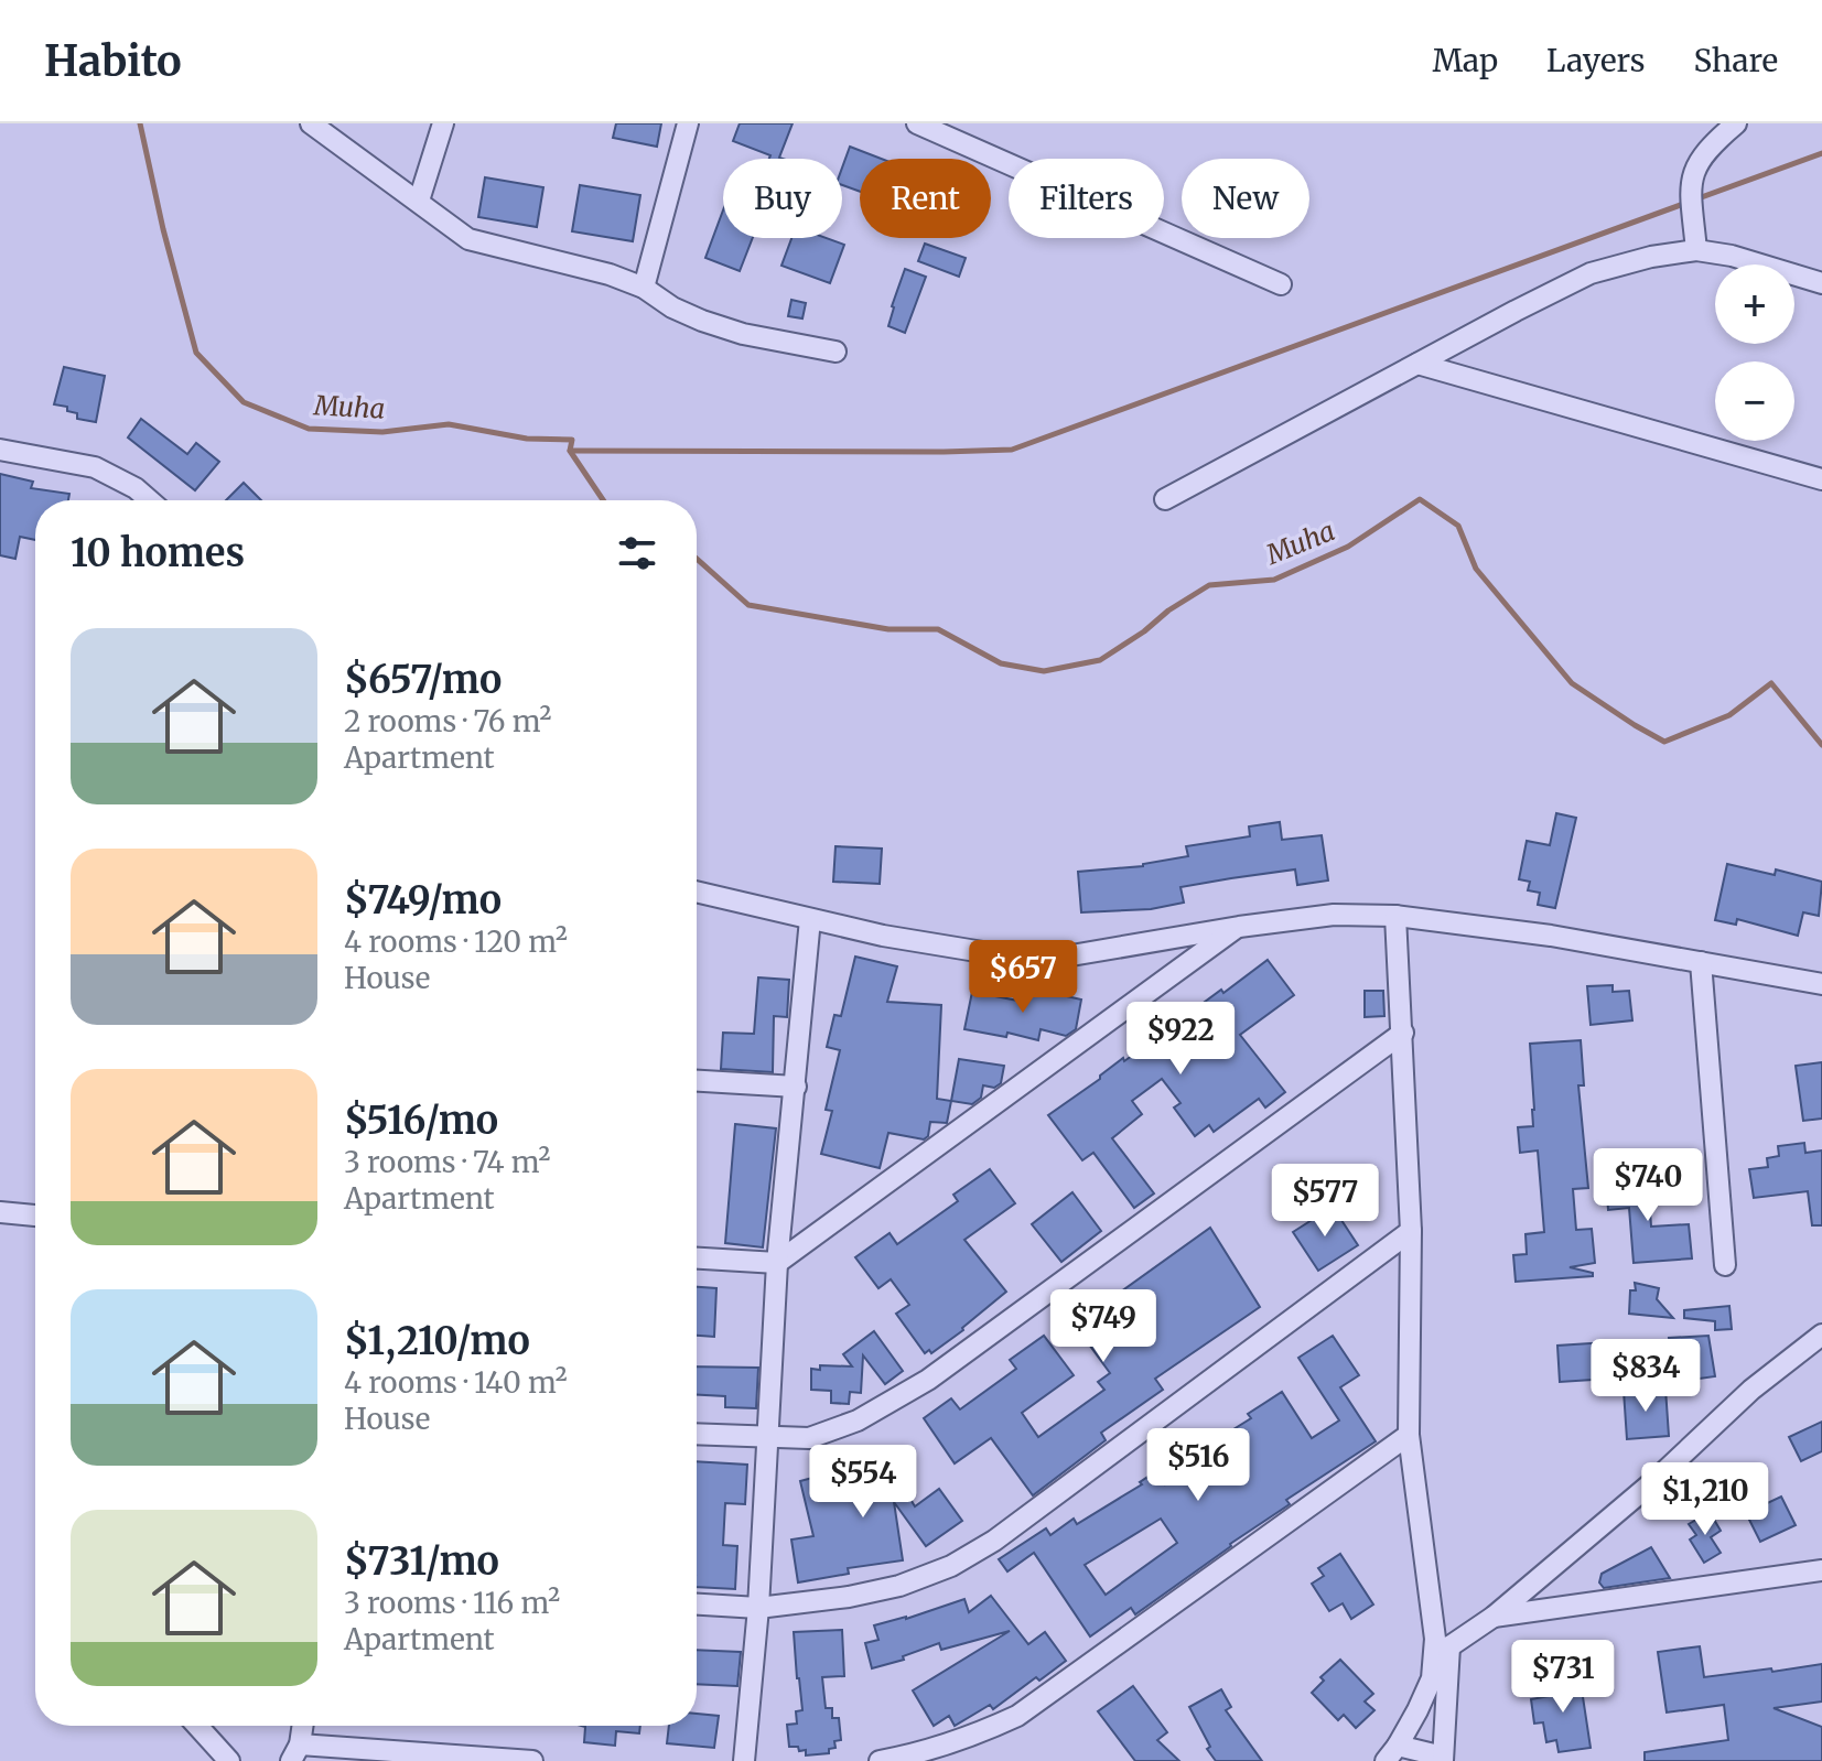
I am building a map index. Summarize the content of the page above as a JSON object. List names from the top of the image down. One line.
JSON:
{"water":["Muha"],"page":{"header":"Habito","nav":["Map","Layers","Share"],"chip":["Buy","Rent","Filters","New"],"map_buttons":["+","−"],"heading":"10 homes","list":[{"name":"$657/mo","note":"2 rooms · 76 m² · Apartment"},{"name":"$749/mo","note":"4 rooms · 120 m² · House"},{"name":"$516/mo","note":"3 rooms · 74 m² · Apartment"},{"name":"$1,210/mo","note":"4 rooms · 140 m² · House"},{"name":"$731/mo","note":"3 rooms · 116 m² · Apartment"}],"price":["$657","$922","$740","$577","$749","$834","$516","$554","$1,210","$731"]}}
